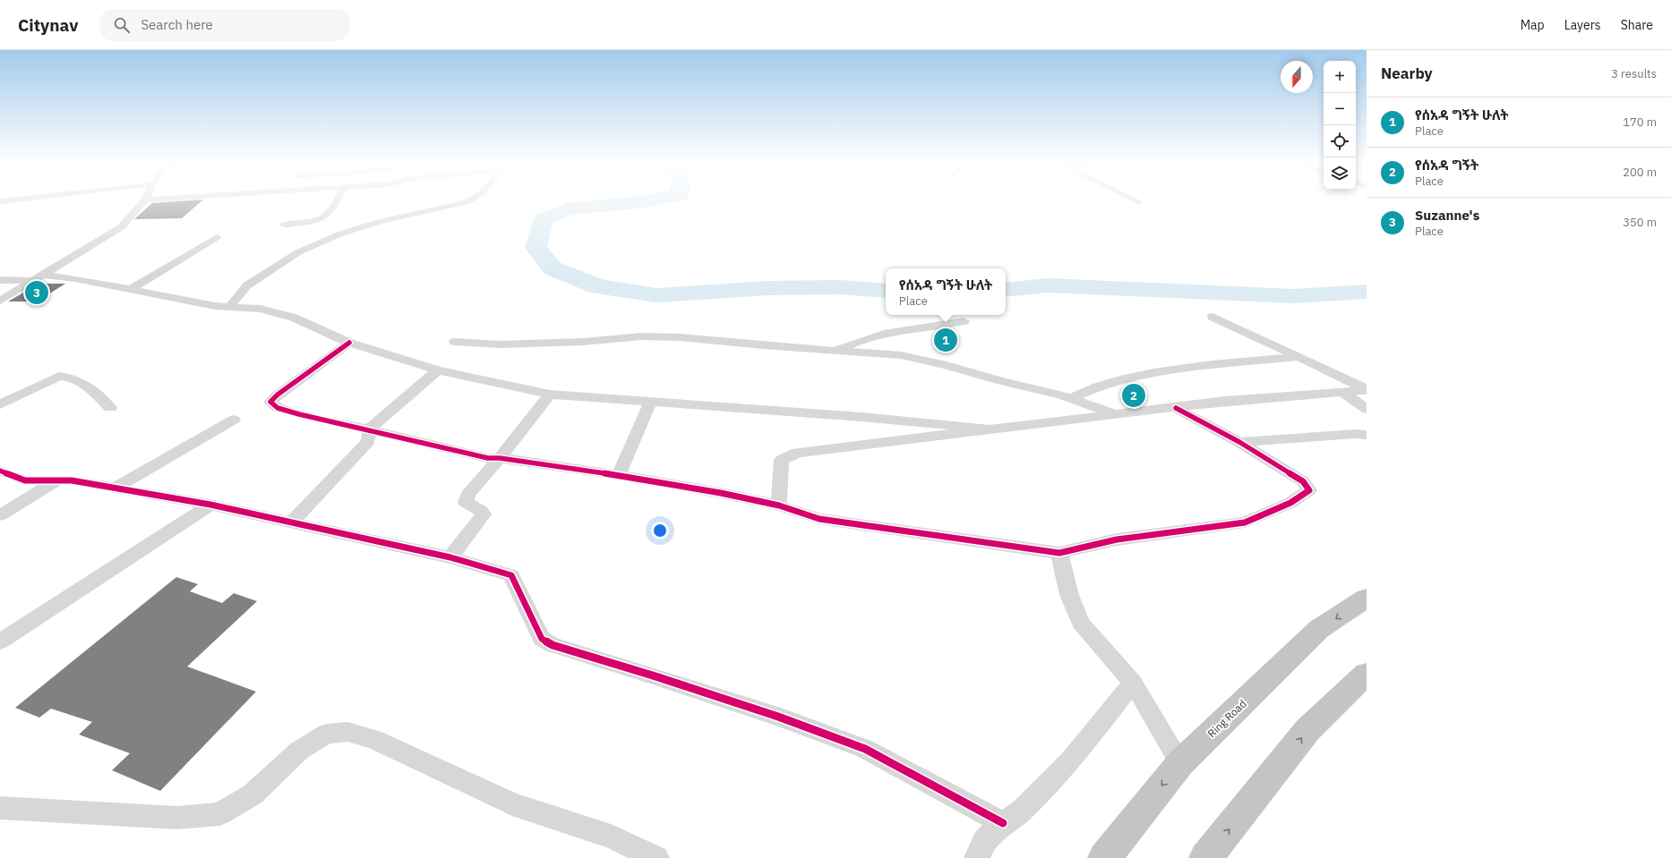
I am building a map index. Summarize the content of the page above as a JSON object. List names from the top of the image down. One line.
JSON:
{"streets":{"highway":["Ring Road"]},"north":"bottom","page":{"header":"Citynav","search":"Search here","nav":["Map","Layers","Share"],"heading":["Nearby","3 results"],"map_buttons":["+","−"],"list":[{"mark":"1","name":"የሰአዳ ግኝት ሁለት","note":"Place","value":"170 m"},{"mark":"2","name":"የሰአዳ ግኝት","note":"Place","value":"200 m"},{"mark":"3","name":"Suzanne's","note":"Place","value":"350 m"}],"popup":["የሰአዳ ግኝት ሁለት","Place"],"pins":["3","1","2"]}}
